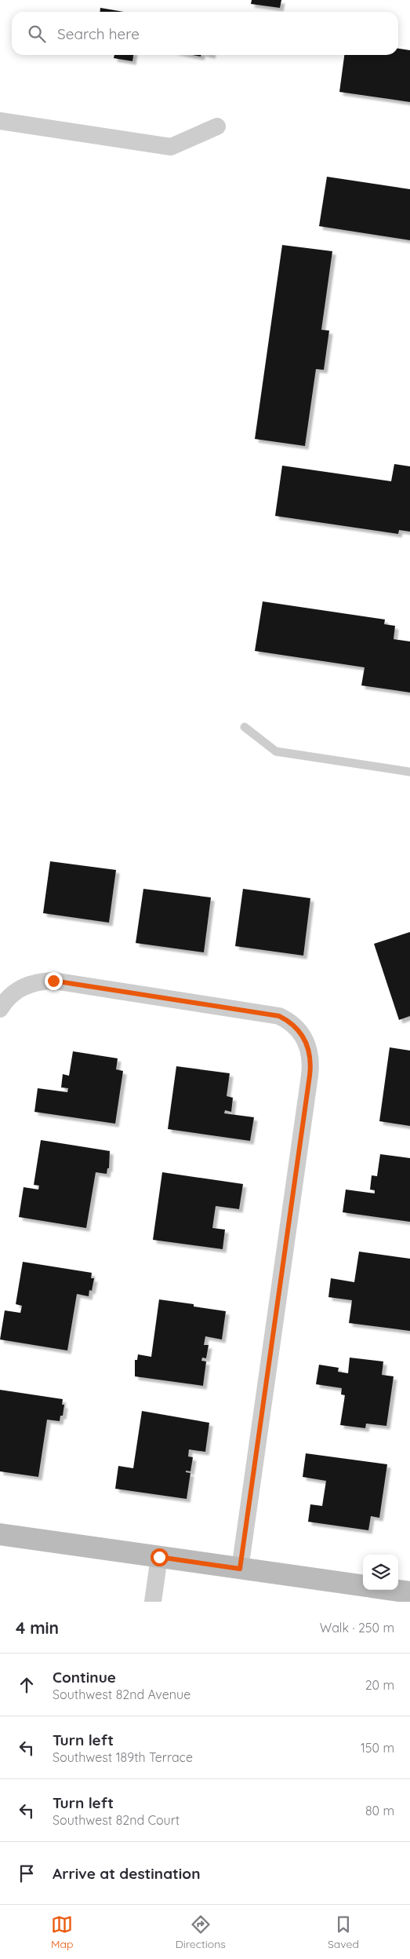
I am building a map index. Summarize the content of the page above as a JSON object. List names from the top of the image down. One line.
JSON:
{"page":{"search":"Search here","heading":["4 min","Walk · 250 m"],"list":[["Continue","Southwest 82nd Avenue","20 m"],["Turn left","Southwest 189th Terrace","150 m"],["Turn left","Southwest 82nd Court","80 m"],"Arrive at destination"],"nav":["Map","Directions","Saved"]}}
